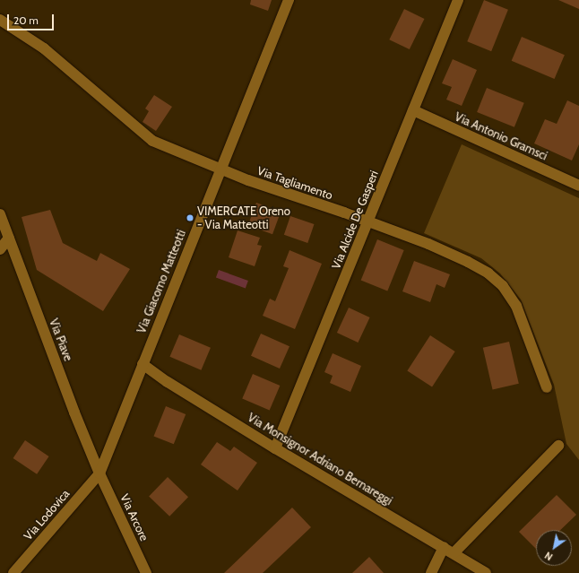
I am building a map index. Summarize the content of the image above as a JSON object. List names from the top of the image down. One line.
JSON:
{"streets":{"street":["Via Antonio Gramsci","Via Tagliamento","Via Alcide De Gasperi","Via Giacomo Matteotti","Via Piave","Via Monsignor Adriano Bernareggi","Via Lodovica","Via Arcore"]},"crossings":[["Via Antonio Gramsci","Via Alcide De Gasperi"],["Via Tagliamento","Via Alcide De Gasperi"],["Via Tagliamento","Via Giacomo Matteotti"],["Via Alcide De Gasperi","Via Monsignor Adriano Bernareggi"],["Via Giacomo Matteotti","Via Piave"],["Via Giacomo Matteotti","Via Monsignor Adriano Bernareggi"],["Via Giacomo Matteotti","Via Lodovica"],["Via Giacomo Matteotti","Via Arcore"],["Via Piave","Via Lodovica"],["Via Piave","Via Arcore"],["Via Lodovica","Via Arcore"]],"places":["VIMERCATE Oreno - Via Matteotti"],"scale_bar":"20 m","north":"bottom left"}
